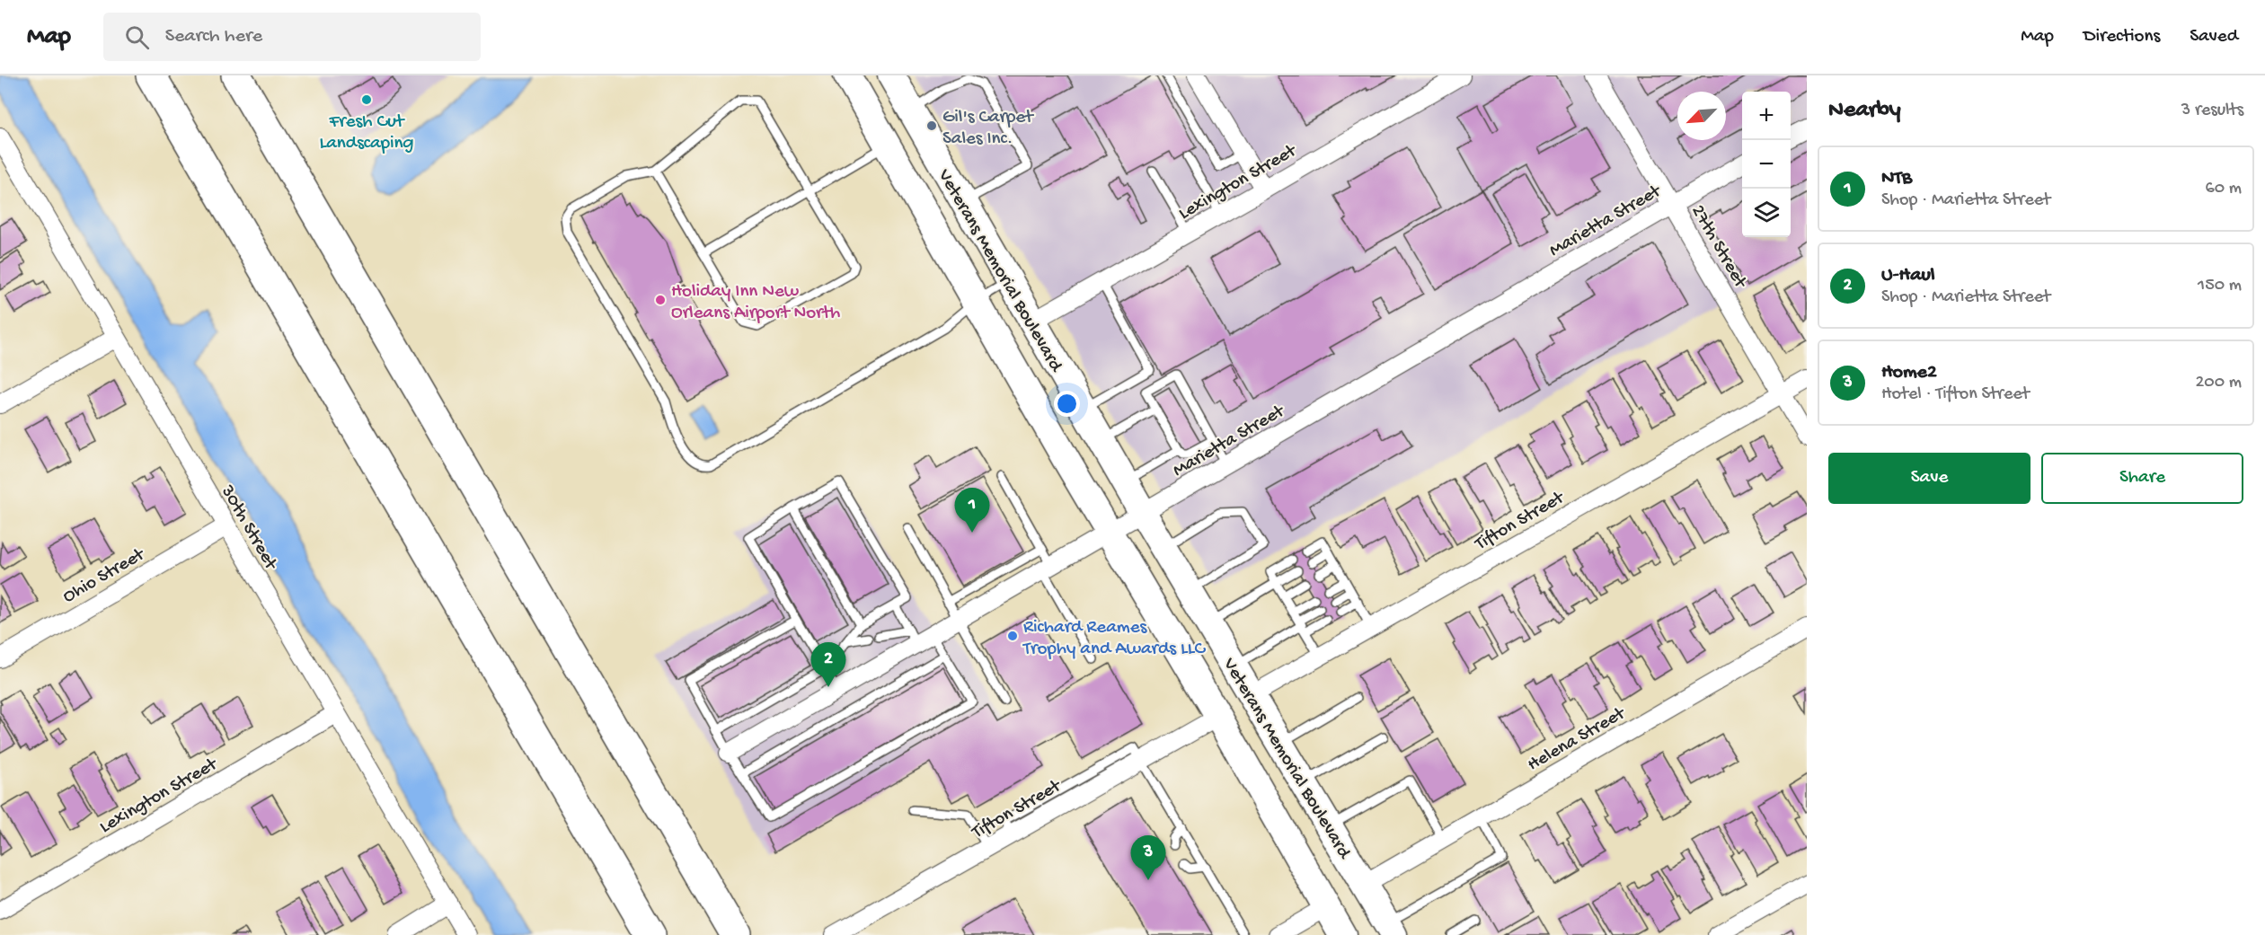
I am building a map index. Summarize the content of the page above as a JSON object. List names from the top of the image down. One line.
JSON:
{"streets":{"main road":["Veterans Memorial Boulevard"],"street":["Lexington Street","Marietta Street","27th Street","Tifton Street","30th Street","Ohio Street","Helena Street"]},"crossings":[["Lexington Street","Veterans Memorial Boulevard"],["Lexington Street","30th Street"],["Marietta Street","27th Street"],["Marietta Street","Veterans Memorial Boulevard"],["27th Street","Tifton Street"],["Veterans Memorial Boulevard","Tifton Street"],["Veterans Memorial Boulevard","Helena Street"],["30th Street","Ohio Street"]],"places":["Fresh Cut Landscaping","Gil's Carpet Sales Inc.","Holiday Inn New Orleans Airport North","Richard Reames Trophy and Awards LLC"],"north":"bottom left","page":{"header":"Map","search":"Search here","nav":["Map","Directions","Saved"],"heading":["Nearby","3 results"],"map_buttons":["+","−"],"list":[{"mark":"1","name":"NTB","note":"Shop · Marietta Street","value":"60 m"},{"mark":"2","name":"U-Haul","note":"Shop · Marietta Street","value":"150 m"},{"mark":"3","name":"Home2","note":"Hotel · Tifton Street","value":"200 m"}],"buttons":["Save","Share"],"pins":["1","2","3"]}}
